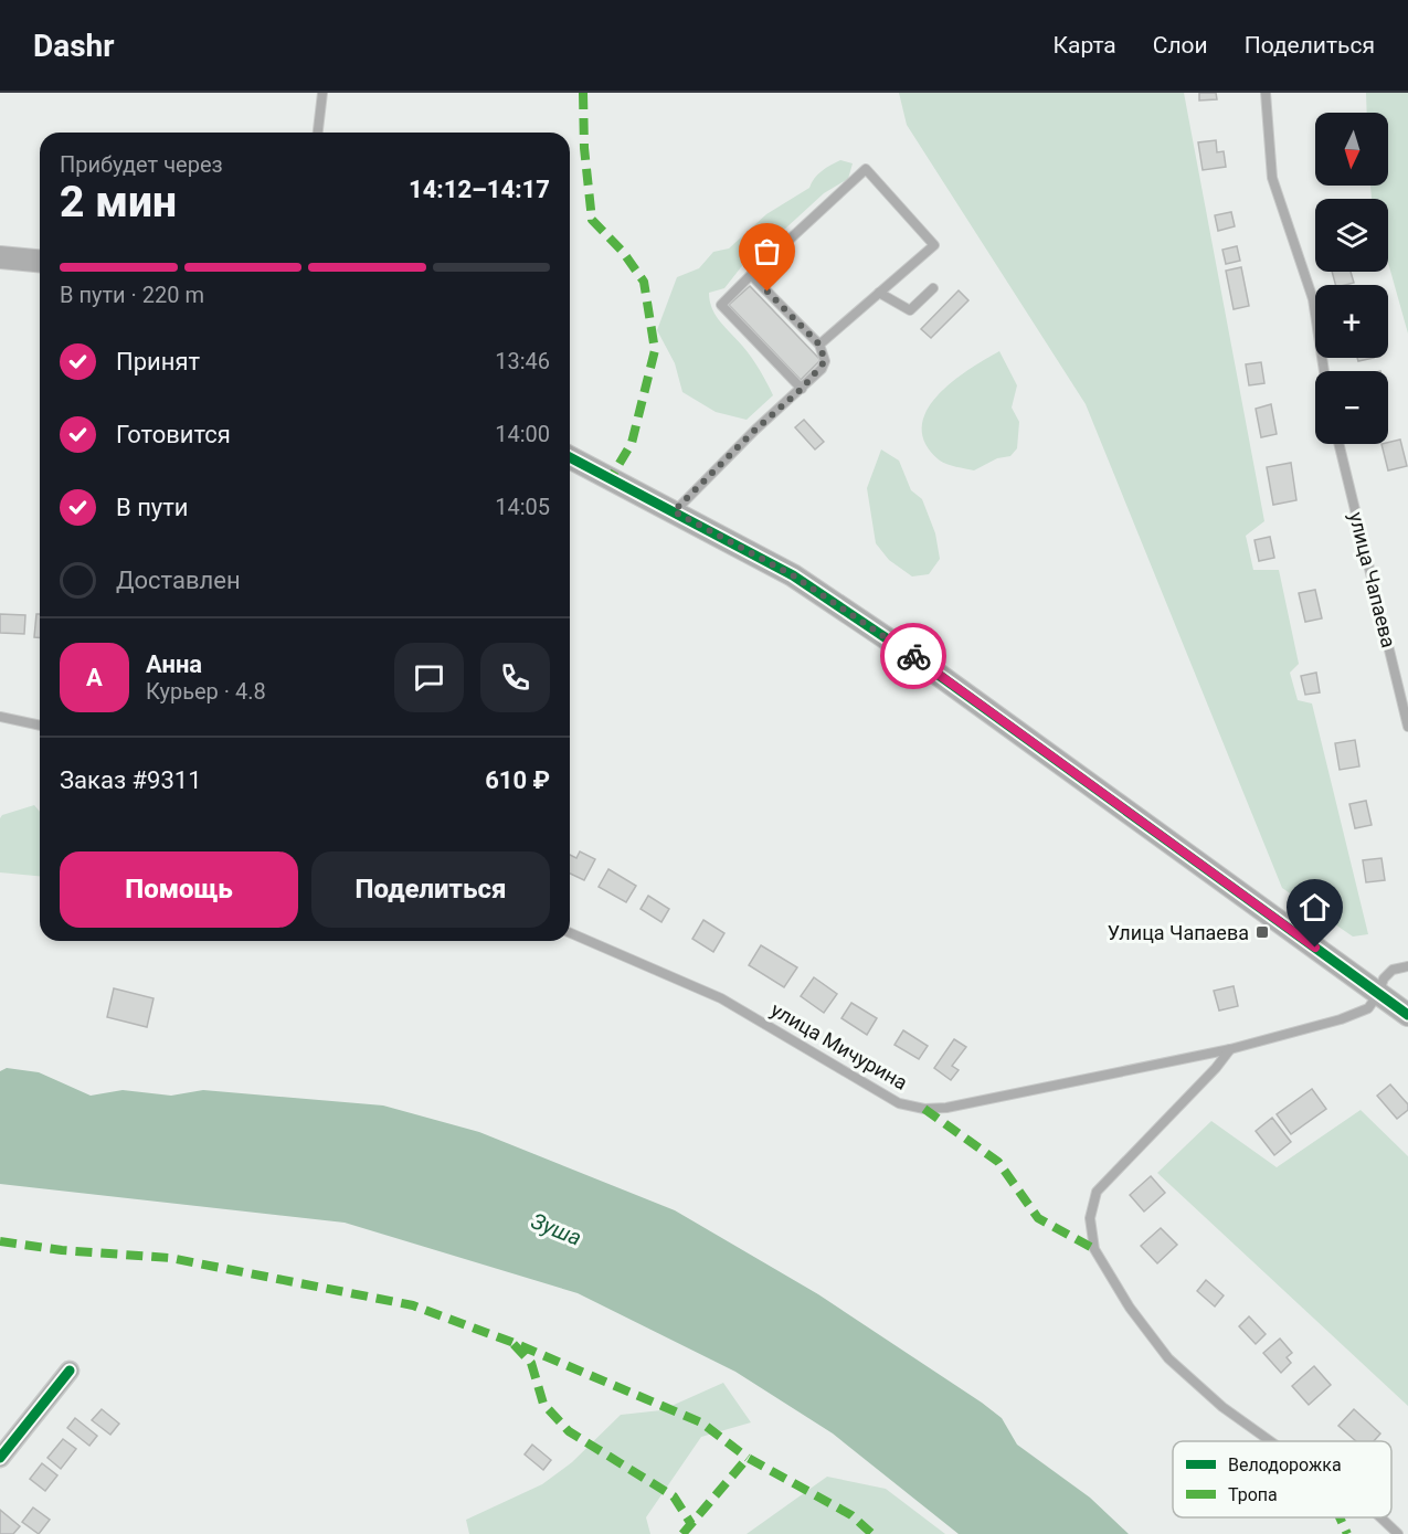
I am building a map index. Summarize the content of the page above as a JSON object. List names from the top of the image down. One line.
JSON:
{"streets":{"lane":["улица Чапаева","улица Мичурина"]},"water":["Зуша"],"places":{"transit":["Улица Чапаева"]},"legend":["Велодорожка","Тропа"],"north":"bottom","page":{"header":"Dashr","nav":["Карта","Слои","Поделиться"],"map_buttons":["+","−"],"heading":["2 мин","Прибудет через","14:12–14:17"],"panel":["Анна","Курьер · 4.8","Заказ #9311","610 ₽"],"bar":"В пути · 220 m","list":[["Принят","13:46"],["Готовится","14:00"],["В пути","14:05"],"Доставлен"],"round":"А","buttons":["Помощь","Поделиться"]}}
